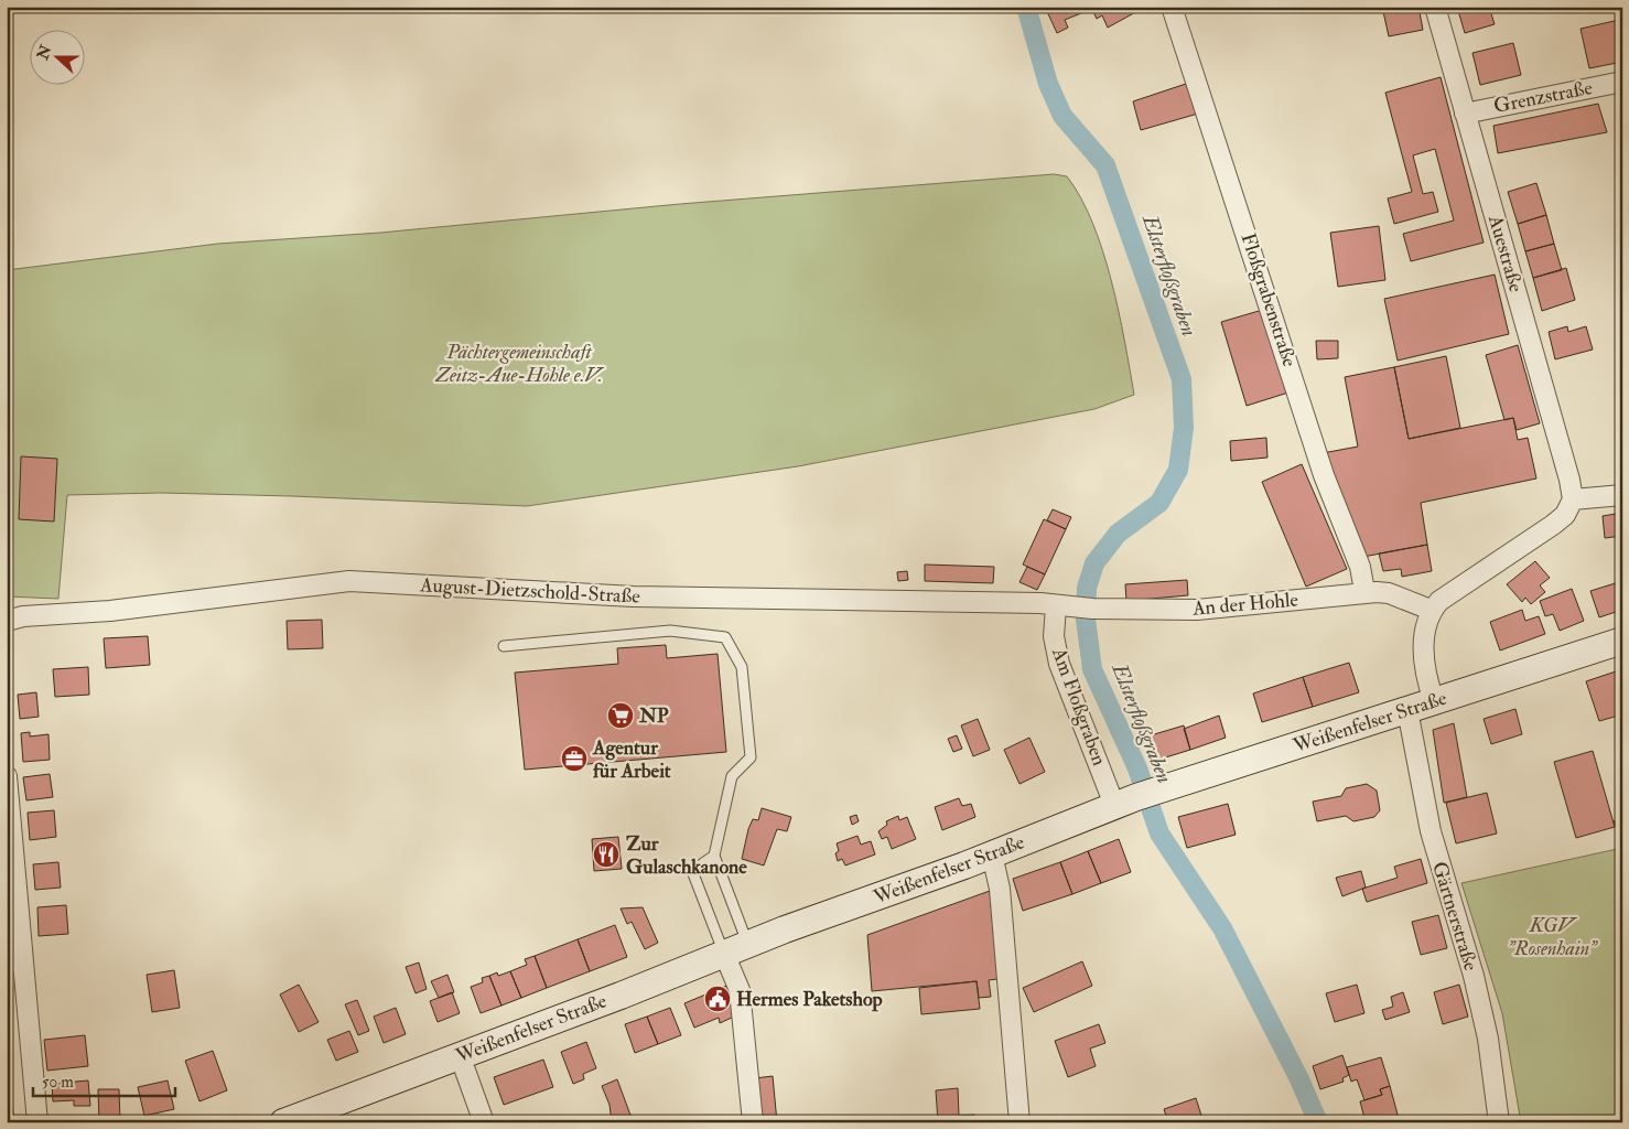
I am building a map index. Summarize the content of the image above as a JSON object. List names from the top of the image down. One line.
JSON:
{"streets":{"street":["Grenzstraße","Auestraße","Floßgrabenstraße","August-Dietzschold-Straße","An der Hohle","Am Floßgraben","Weißenfelser Straße","Gärtnerstraße"]},"crossings":[["Grenzstraße","Auestraße"],["Floßgrabenstraße","An der Hohle"],["August-Dietzschold-Straße","An der Hohle"],["August-Dietzschold-Straße","Am Floßgraben"],["An der Hohle","Am Floßgraben"],["Am Floßgraben","Weißenfelser Straße"],["Weißenfelser Straße","Gärtnerstraße"]],"water":["Elsterfloßgraben"],"parks":["Pächtergemeinschaft Zeitz-Aue-Hohle e.V.","KGV \"Rosenhain\""],"places":{"supermarket":["NP"],"office":["Agentur für Arbeit"],"restaurant":["Zur Gulaschkanone"],"public building":["Hermes Paketshop"]},"scale_bar":"50 m","north":"left"}
